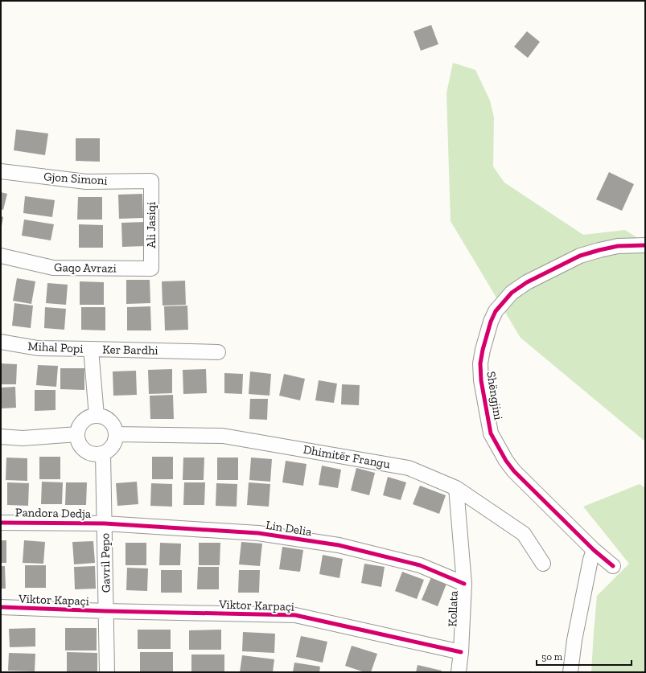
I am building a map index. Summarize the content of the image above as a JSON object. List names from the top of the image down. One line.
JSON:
{"streets":{"street":["Gjon Simoni","Ali Jasiqi","Gaqo Avrazi","Mihal Popi","Ker Bardhi","Shëngjini","Dhimitër Frangu","Pandora Dedja","Lin Delia","Gavril Pepo","Viktor Kapaçi","Viktor Karpaçi","Kollata"]},"crossings":[["Gjon Simoni","Ali Jasiqi"],["Ali Jasiqi","Gaqo Avrazi"],["Mihal Popi","Ker Bardhi"],["Ker Bardhi","Dhimitër Frangu"],["Ker Bardhi","Gavril Pepo"],["Dhimitër Frangu","Gavril Pepo"],["Dhimitër Frangu","Kollata"],["Pandora Dedja","Lin Delia"],["Pandora Dedja","Gavril Pepo"],["Lin Delia","Gavril Pepo"],["Lin Delia","Kollata"],["Gavril Pepo","Viktor Kapaçi"],["Gavril Pepo","Viktor Karpaçi"],["Viktor Kapaçi","Viktor Karpaçi"],["Viktor Karpaçi","Kollata"]],"scale_bar":"50 m"}
